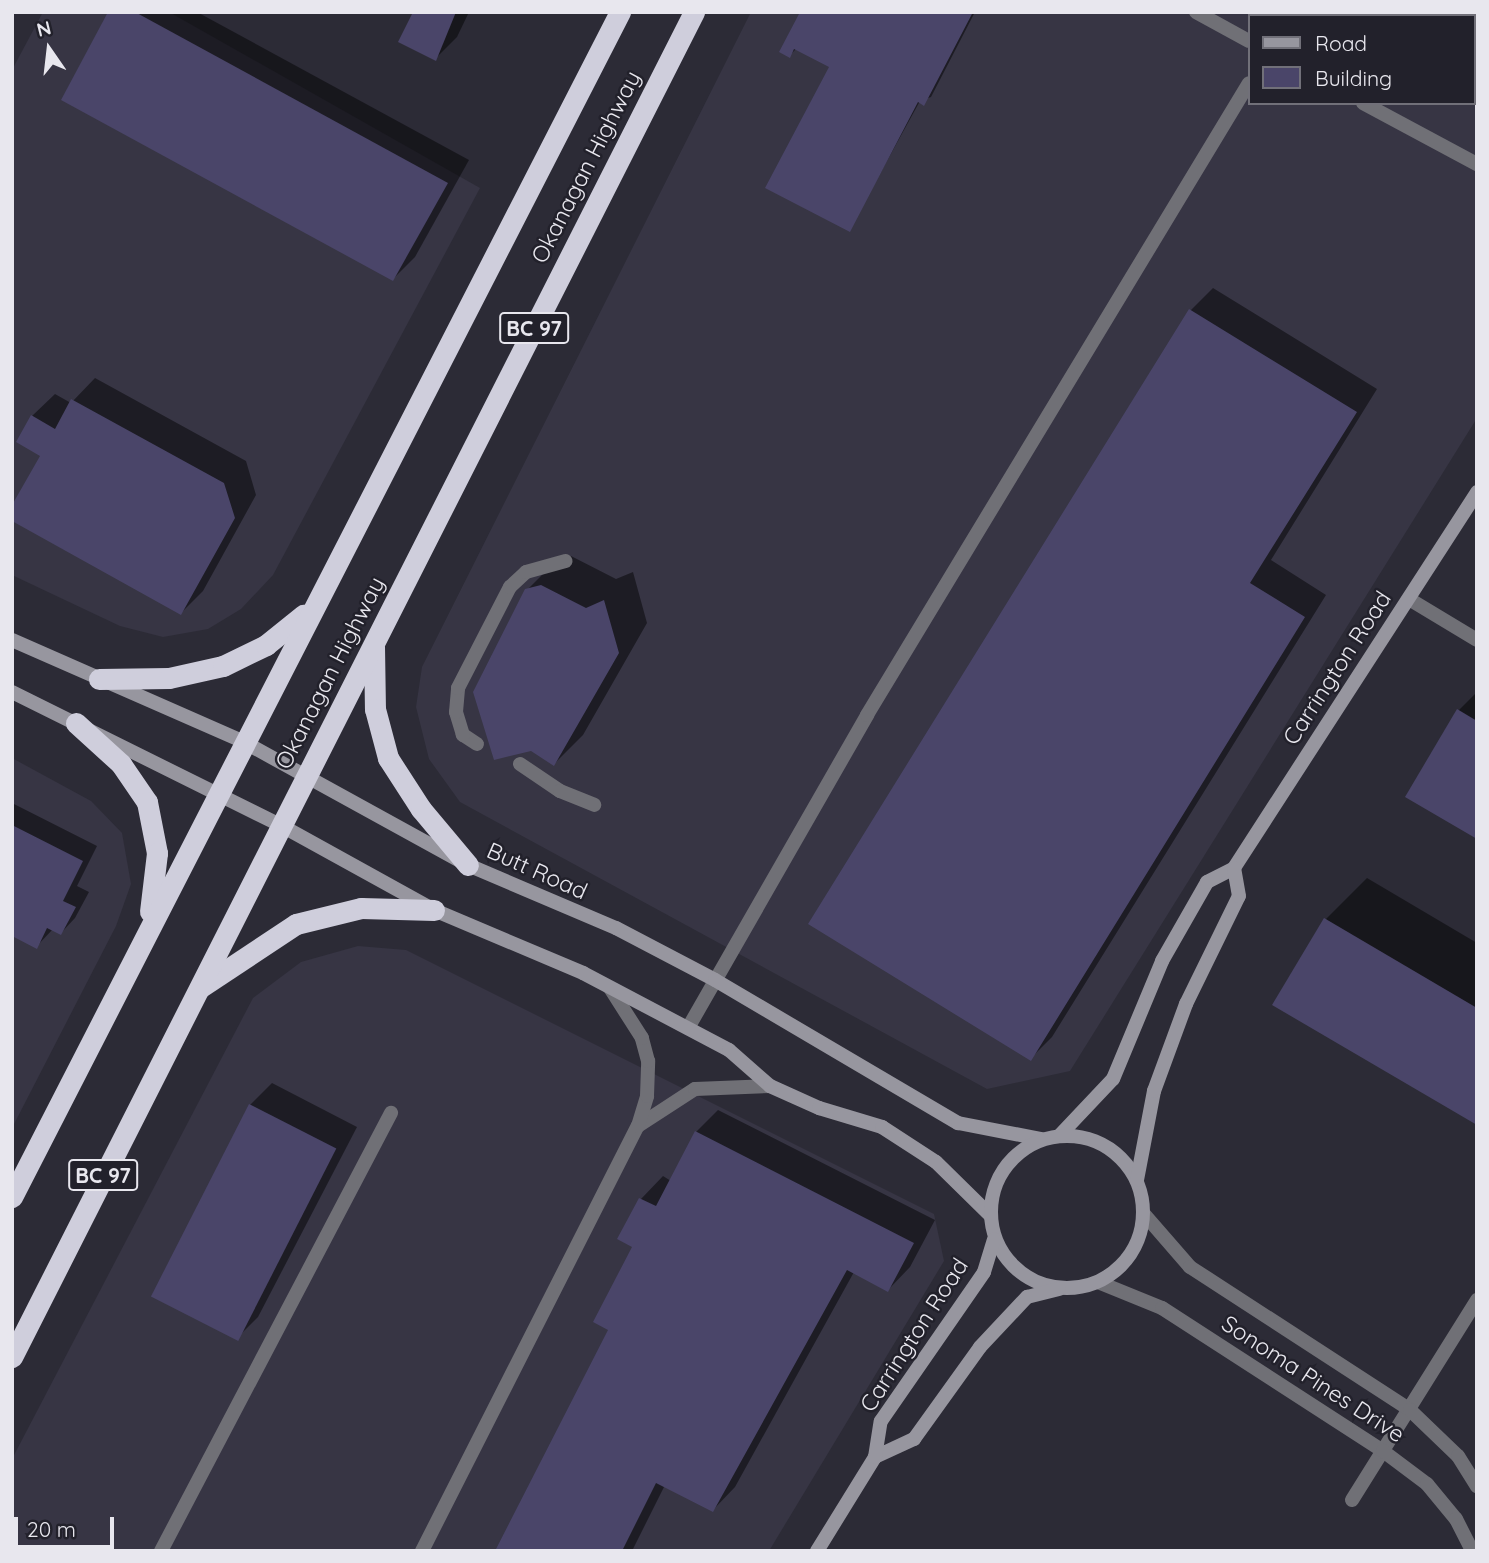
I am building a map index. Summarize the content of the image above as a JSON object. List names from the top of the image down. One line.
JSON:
{"streets":{"highway":["Okanagan Highway","BC 97"],"street":["Carrington Road","Butt Road","Sonoma Pines Drive"]},"crossings":[["Okanagan Highway","Butt Road"],["Carrington Road","Butt Road"],["Carrington Road","Sonoma Pines Drive"],["Butt Road","Sonoma Pines Drive"]],"legend":["Road","Building"],"scale_bar":"20 m","north":"top"}
